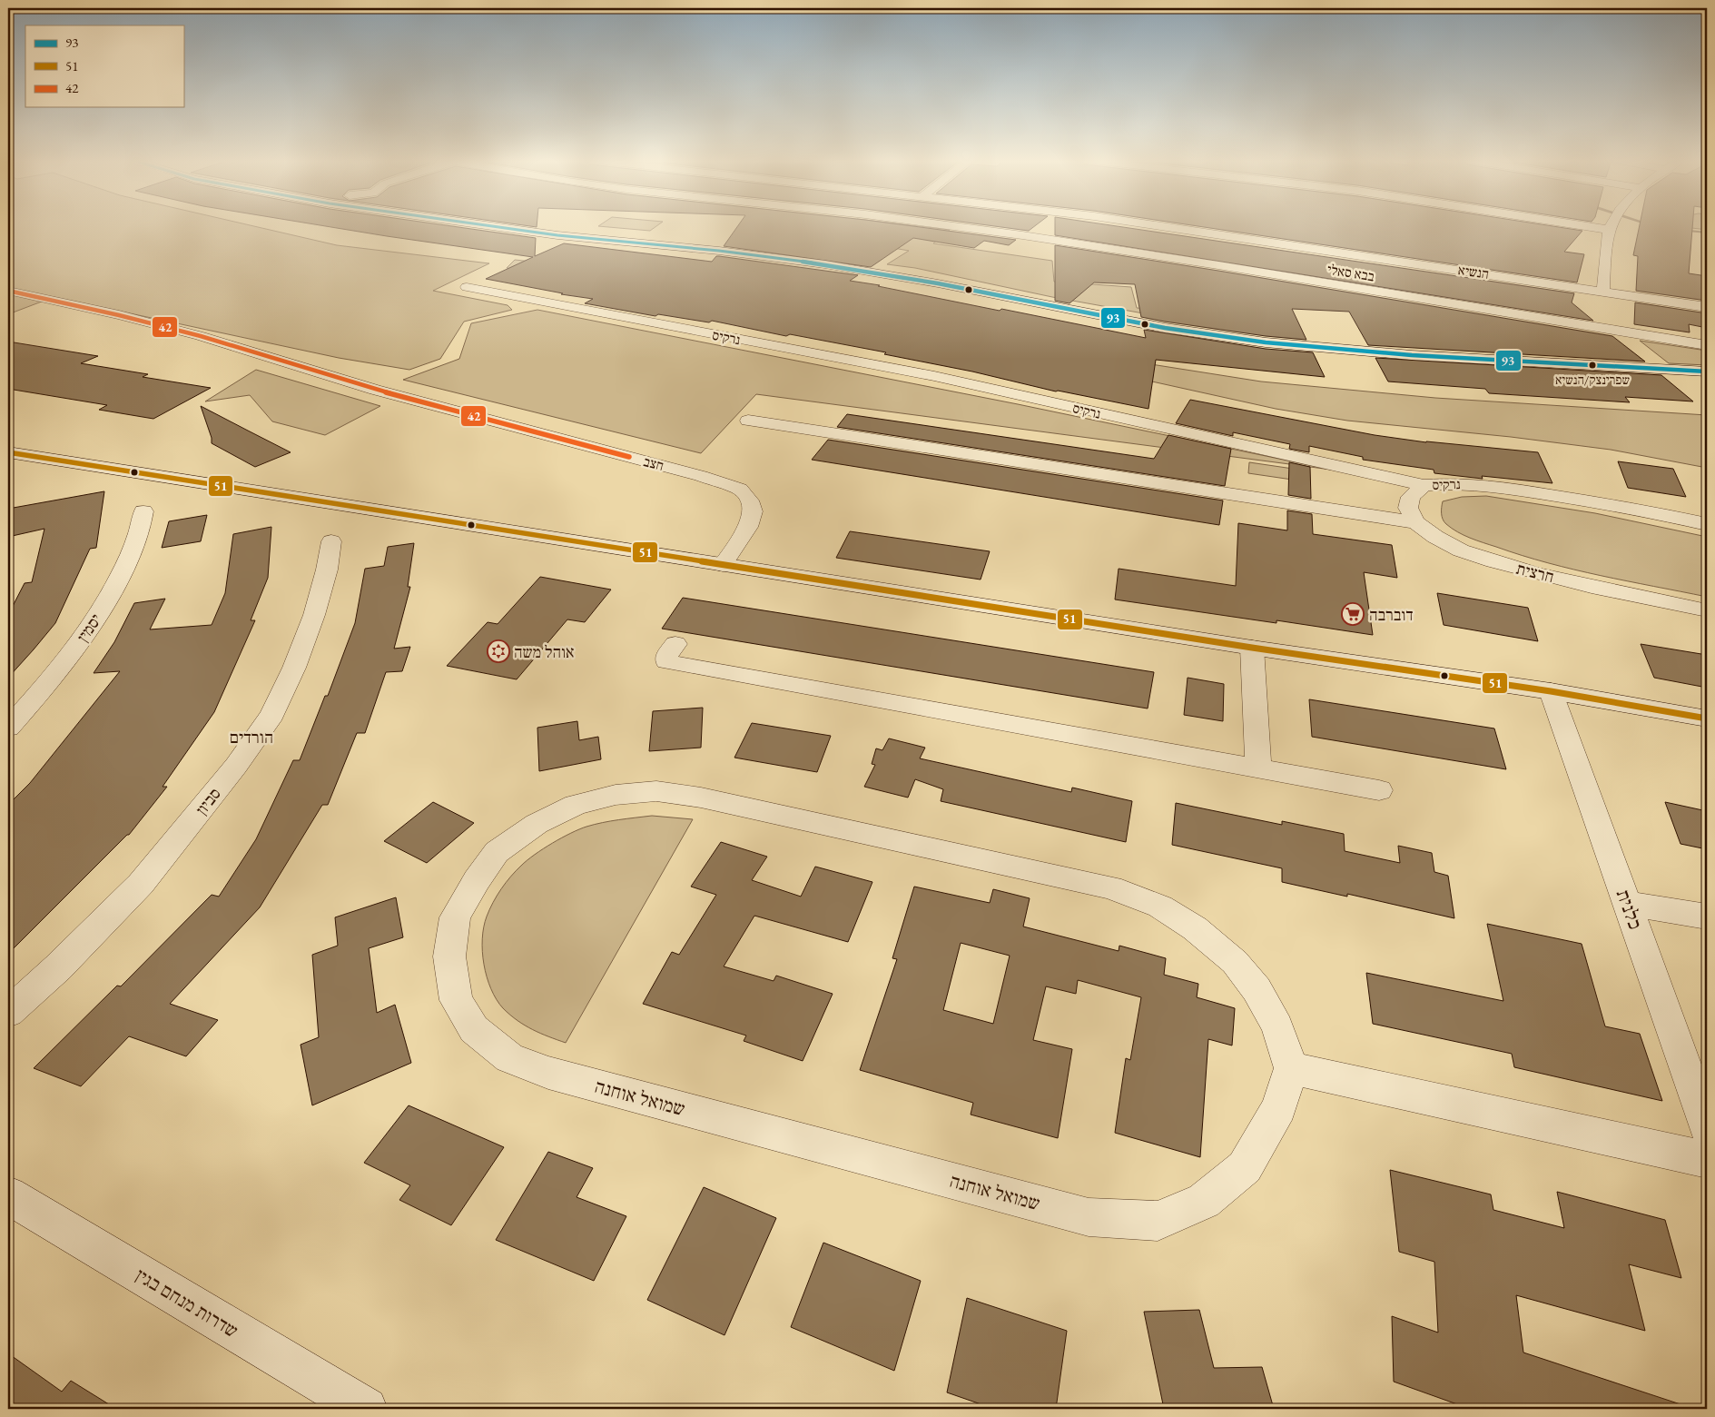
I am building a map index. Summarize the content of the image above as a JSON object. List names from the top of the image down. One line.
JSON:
{"streets":{"street":["הנשיא","בבא סאלי","נרקיס","חצב","חרצית","יסמין","סביון","כלנית","שמואל אוחנה","שדרות מנחם בגין"]},"districts":["הורדים"],"places":{"other":["שפרינצק/הנשיא"],"supermarket":["דוברבה"],"synagogue":["אוהל משה"]},"lines":["transit line 93","transit line 42","transit line 51"],"legend":["93","51","42"]}
